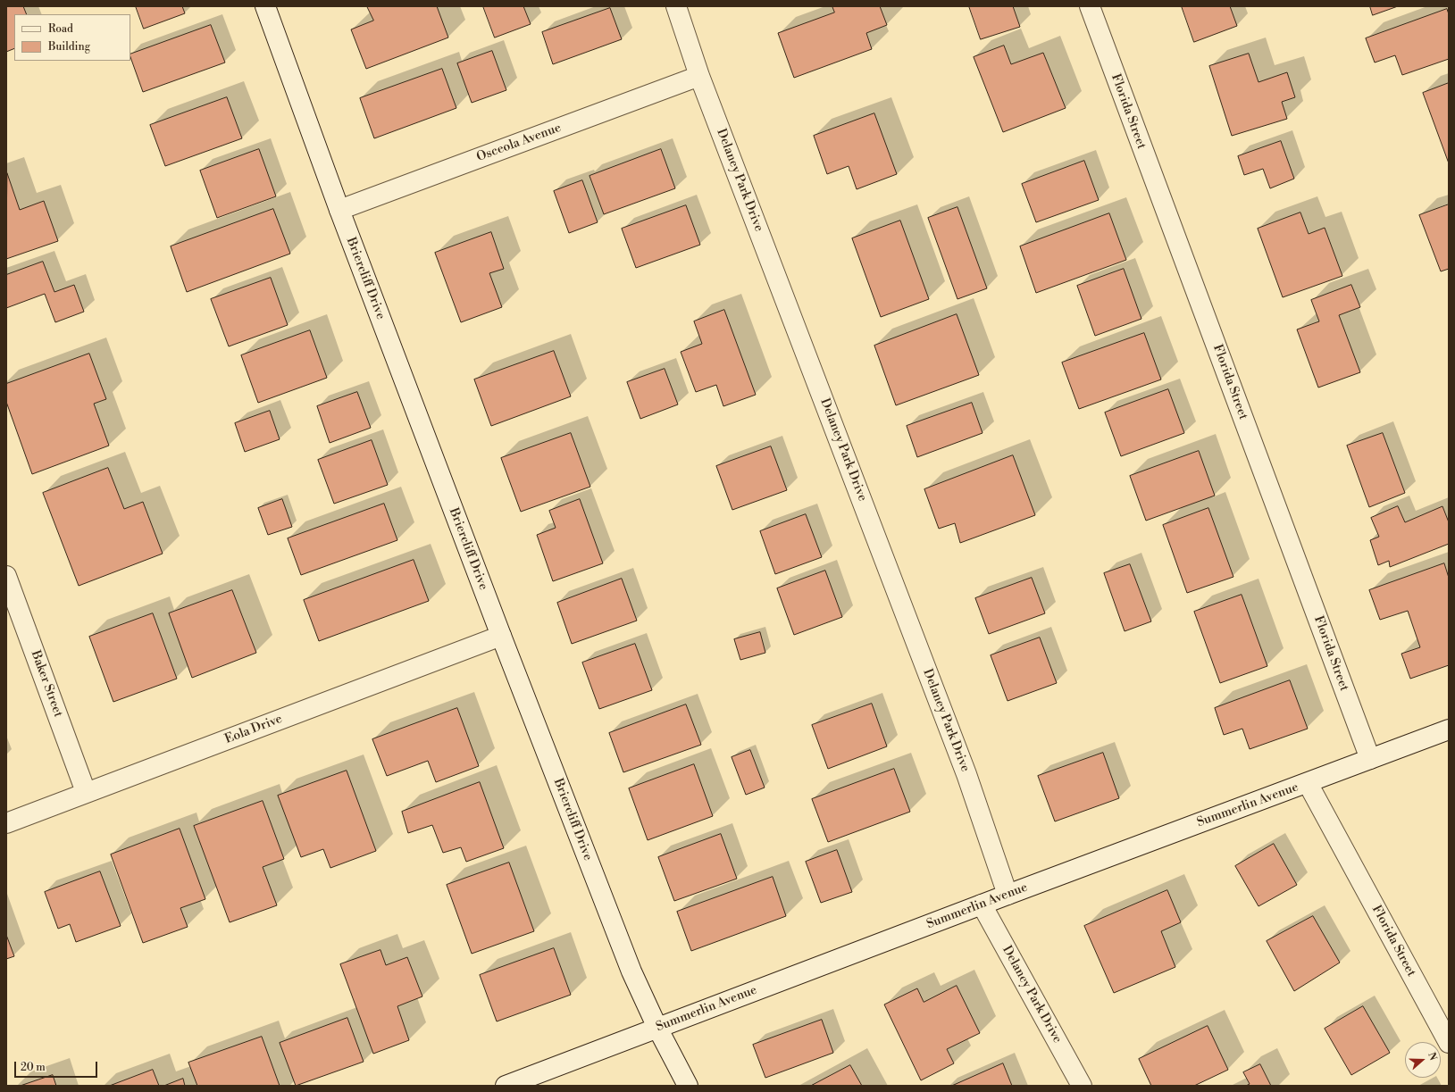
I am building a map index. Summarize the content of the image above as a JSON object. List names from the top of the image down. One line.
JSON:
{"streets":{"street":["Florida Street","Osceola Avenue","Delaney Park Drive","Briercliff Drive","Baker Street","Eola Drive","Summerlin Avenue"]},"crossings":[["Florida Street","Summerlin Avenue"],["Osceola Avenue","Delaney Park Drive"],["Osceola Avenue","Briercliff Drive"],["Delaney Park Drive","Summerlin Avenue"],["Briercliff Drive","Eola Drive"],["Briercliff Drive","Summerlin Avenue"],["Baker Street","Eola Drive"]],"legend":["Road","Building"],"scale_bar":"20 m","north":"right"}
